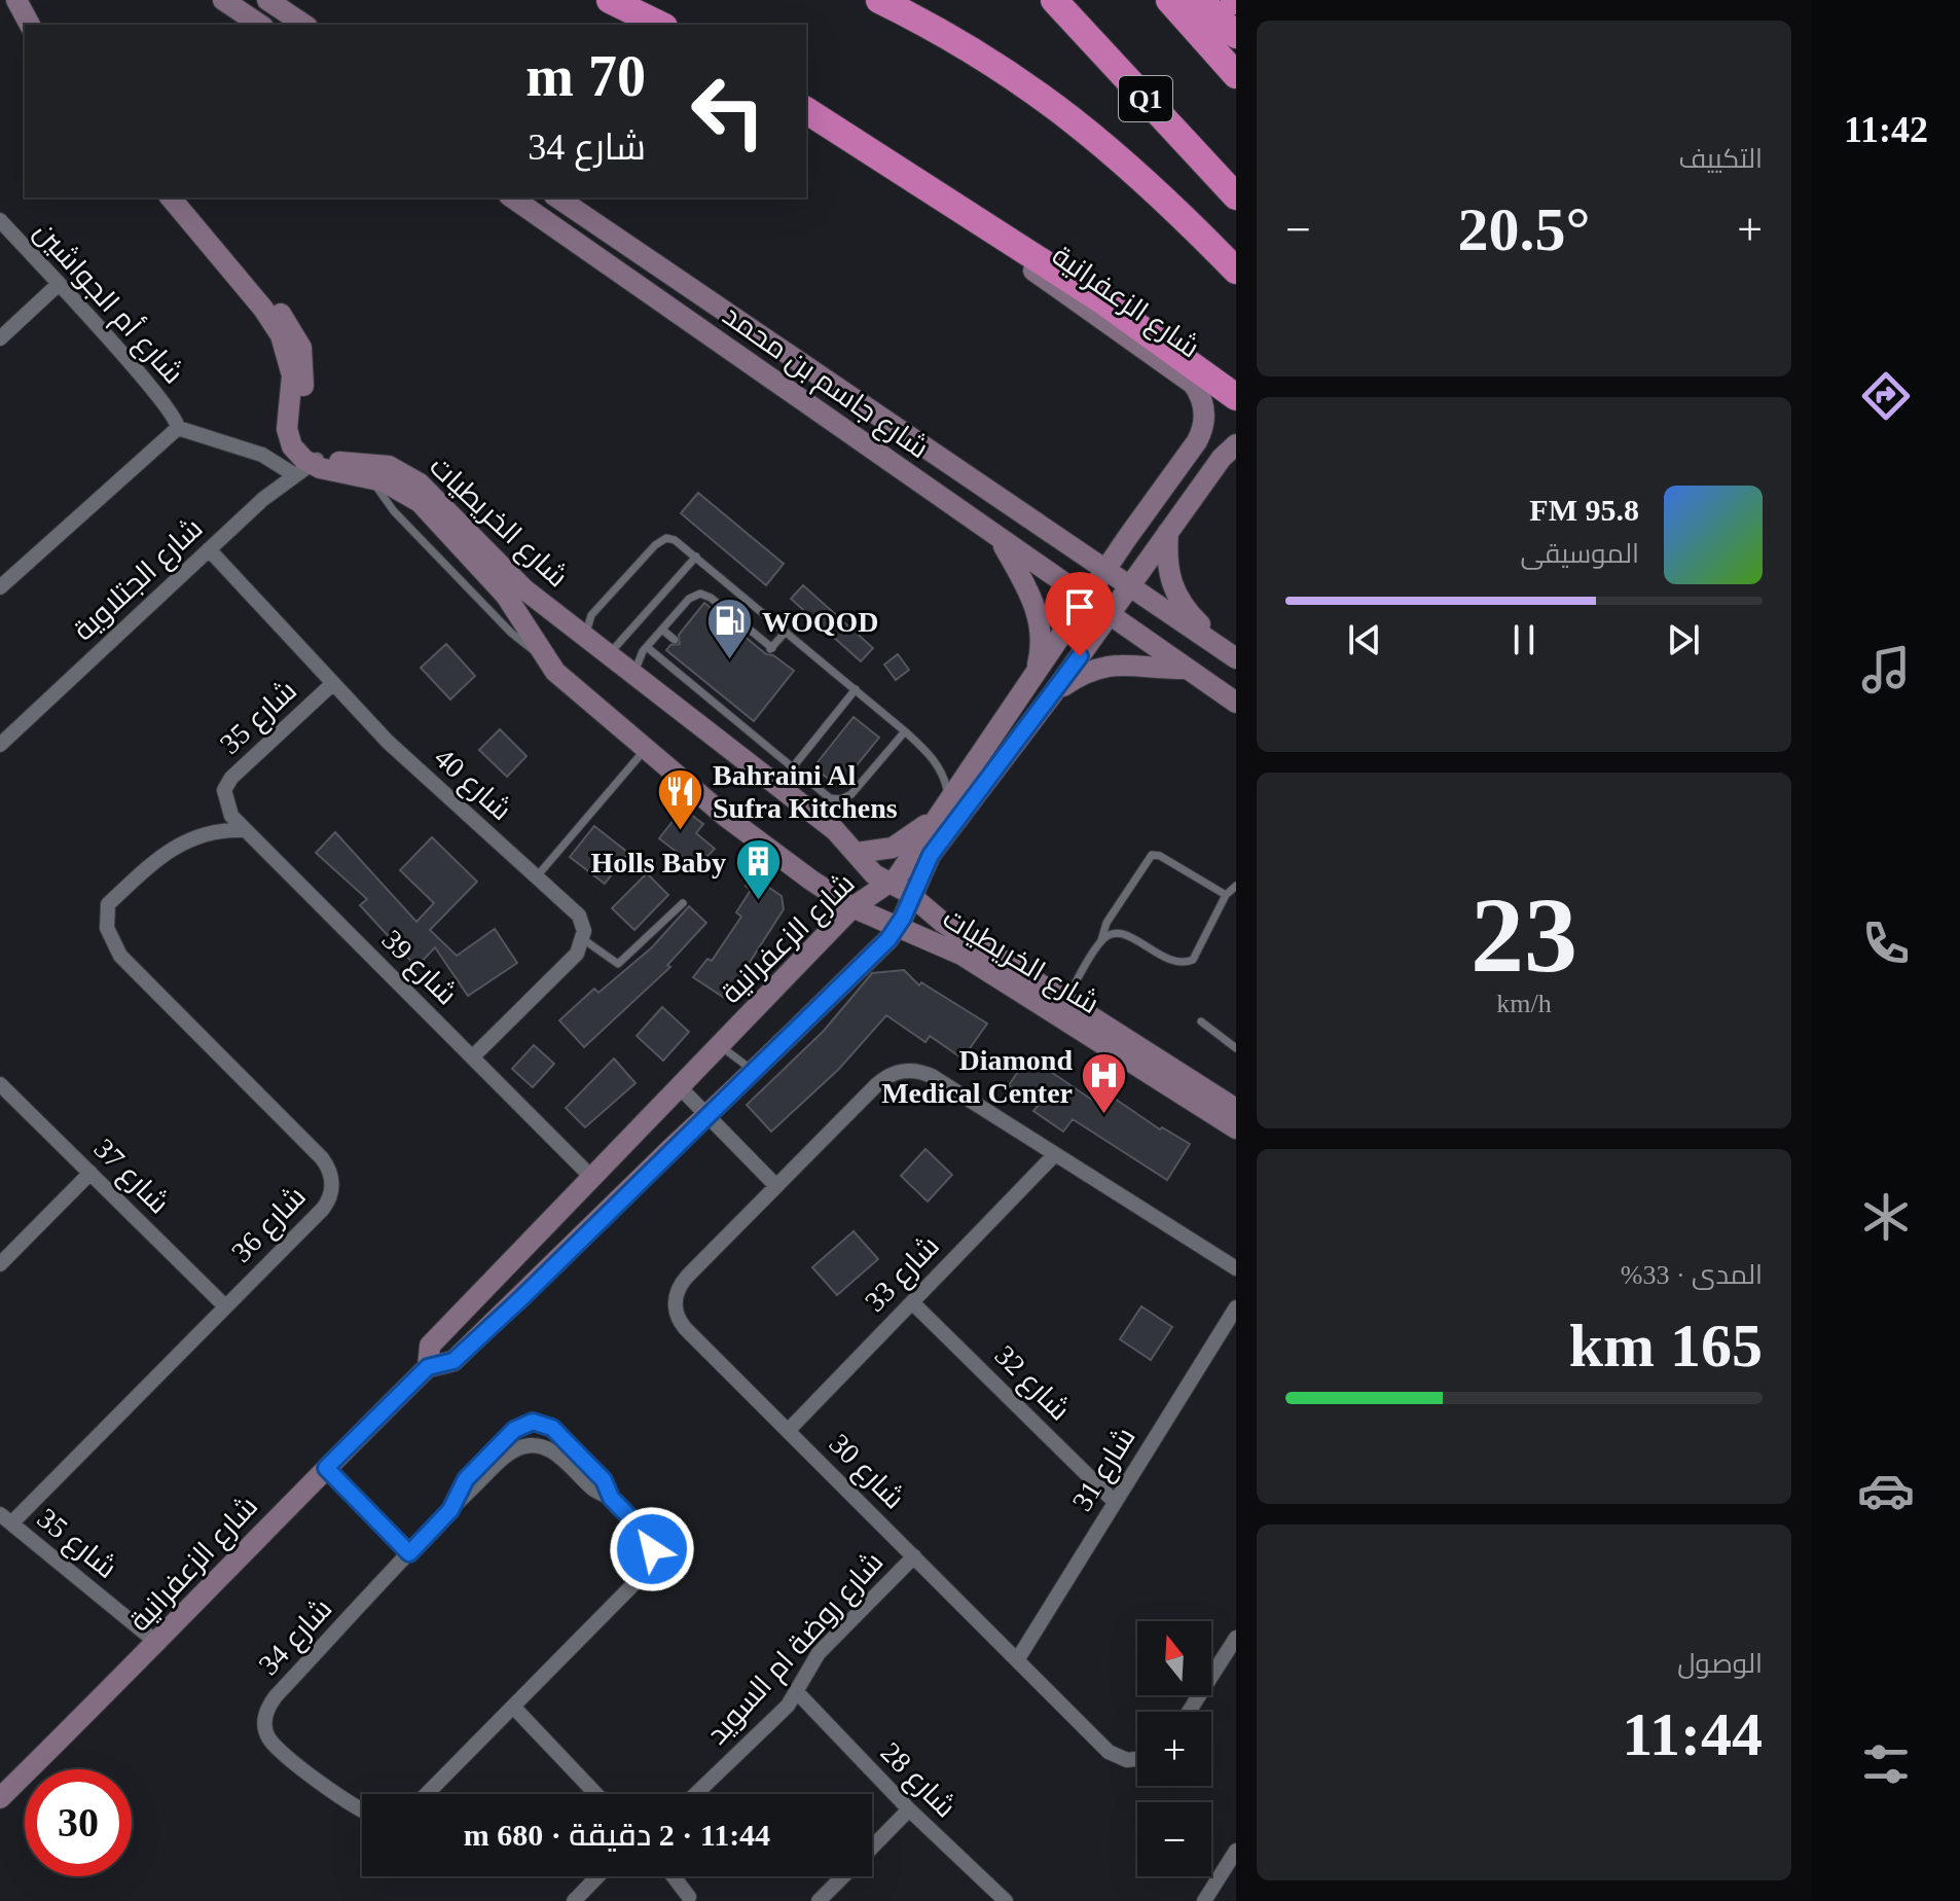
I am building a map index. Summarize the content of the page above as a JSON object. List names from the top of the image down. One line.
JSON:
{"streets":{"highway":["Q1"],"street":["شارع الزعفرانية","شارع أم الجواشين","شارع جاسم بن محمد","شارع الخريطيات","شارع الجتلاوية","شارع 35","شارع 40","شارع 39","شارع 37","شارع 36","شارع 33","شارع 32","شارع 31","شارع 30","شارع 34","شارع روضة ام السويد","شارع 28"]},"crossings":[["شارع الزعفرانية","شارع جاسم بن محمد"],["شارع الزعفرانية","شارع الخريطيات"],["شارع الزعفرانية","شارع 35"],["شارع الزعفرانية","شارع 39"],["شارع الخريطيات","شارع الجتلاوية"],["شارع الجتلاوية","شارع 40"],["شارع 35","شارع 40"],["شارع 35","شارع 39"],["شارع 35","شارع 36"],["شارع 39","شارع 36"],["شارع 37","شارع 36"],["شارع 33","شارع 32"],["شارع 33","شارع 30"],["شارع 32","شارع 31"],["شارع 31","شارع 30"],["شارع 30","شارع روضة ام السويد"],["شارع روضة ام السويد","شارع 28"]],"places":{"fuel station":["WOQOD"],"restaurant":["Bahraini Al Sufra Kitchens"],"building":["Holls Baby"],"hospital":["Diamond Medical Center"]},"north":"top","page":{"tabs":"11:42","tile":["التكييف",["23","km/h"],["المدى · 33%","165 km"],["الوصول","11:44"]],"turn":["70 m","شارع 34"],"heat":["−","20.5°","+"],"song":["95.8 FM","الموسيقى"],"map_buttons":["+","−"],"limit":"30","trip":"11:44 · 2 دقيقة · 680 m"}}
